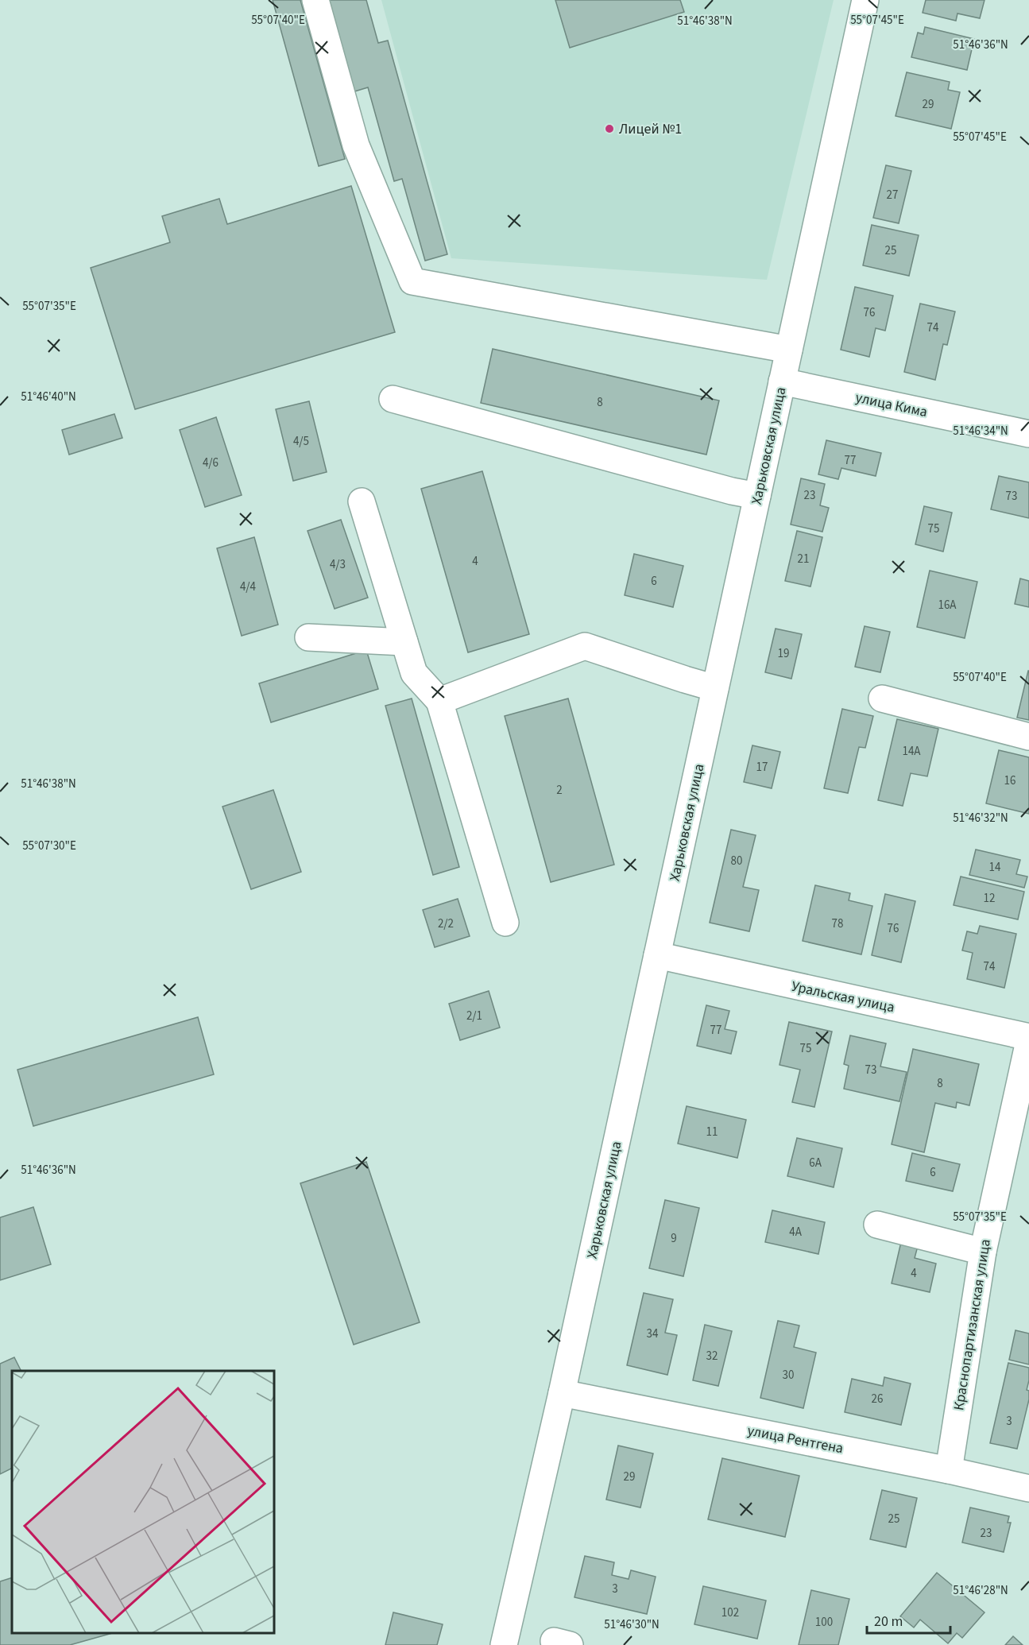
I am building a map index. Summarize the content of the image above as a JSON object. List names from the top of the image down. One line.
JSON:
{"streets":{"street":["улица Кима","Харьковская улица","Уральская улица","Краснопартизанская улица","улица Рентгена"]},"crossings":[["улица Кима","Харьковская улица"],["Харьковская улица","Уральская улица"],["Харьковская улица","улица Рентгена"],["Уральская улица","Краснопартизанская улица"],["Краснопартизанская улица","улица Рентгена"]],"places":["Лицей №1"],"house_numbers":["29","27","25","76","74","8","4/5","77","4/6","23","73","75","21","4","4/3","6","4/4","16А","19","14А","17","16","2","80","14","12","2/2","78","76","74","2/1","77","75","73","8","11","6А","6","4А","9","4","34","32","30","26","3","29","25","23","3","102","100"],"scale_bar":"20 m","coordinates":["55°07'40\"E","55°07'45\"E","51°46'38\"N","51°46'36\"N","55°07'35\"E","51°46'40\"N","51°46'34\"N","51°46'32\"N","55°07'30\"E","51°46'28\"N","51°46'30\"N"]}
